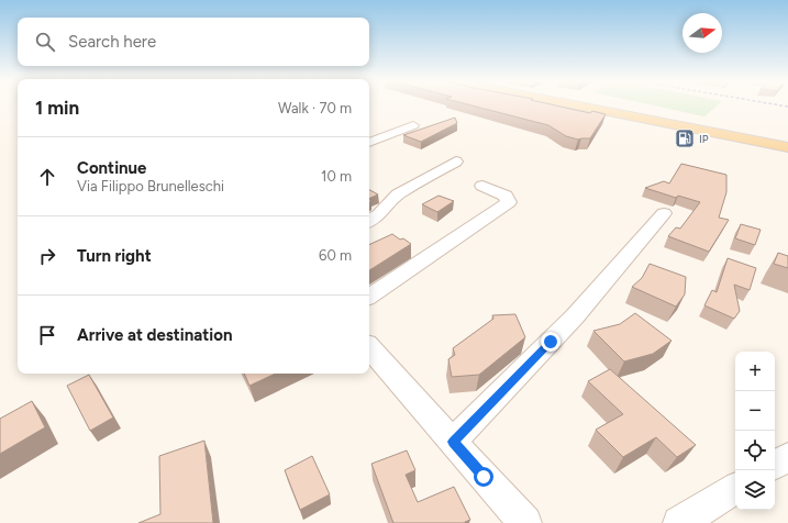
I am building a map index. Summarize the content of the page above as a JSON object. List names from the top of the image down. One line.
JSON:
{"places":{"fuel station":["IP"]},"north":"right","page":{"search":"Search here","heading":["1 min","Walk · 70 m"],"list":[["Continue","Via Filippo Brunelleschi","10 m"],["Turn right","60 m"],"Arrive at destination"],"map_buttons":["+","−"]}}
